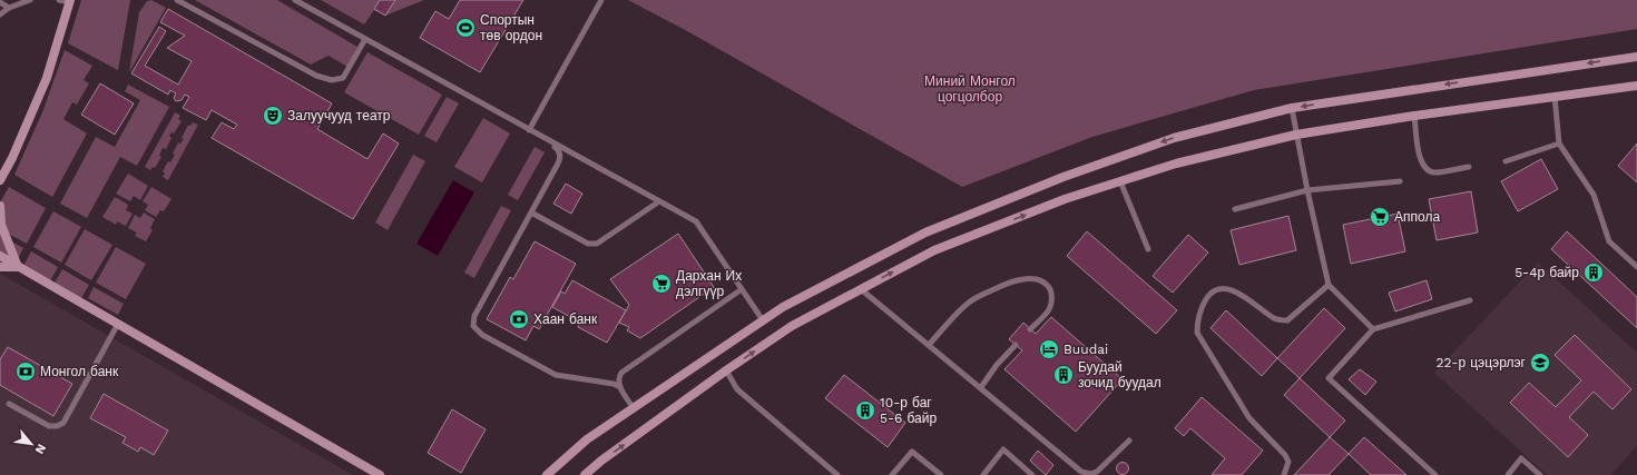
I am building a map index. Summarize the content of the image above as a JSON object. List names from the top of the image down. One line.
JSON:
{"parks":["Миний Монгол цогцолбор"],"places":{"sports":["Спортын төв ордон"],"theatre":["Залуучууд театр"],"supermarket":["Аппола","Дархан Их дэлгүүр"],"building":["5-4р байр","Буудай зочид буудал","10-р баг 5-6 байр"],"bank":["Хаан банк","Монгол банк"],"hotel":["Buudai"],"school or university":["22-р цэцэрлэг"]},"north":"bottom right"}
